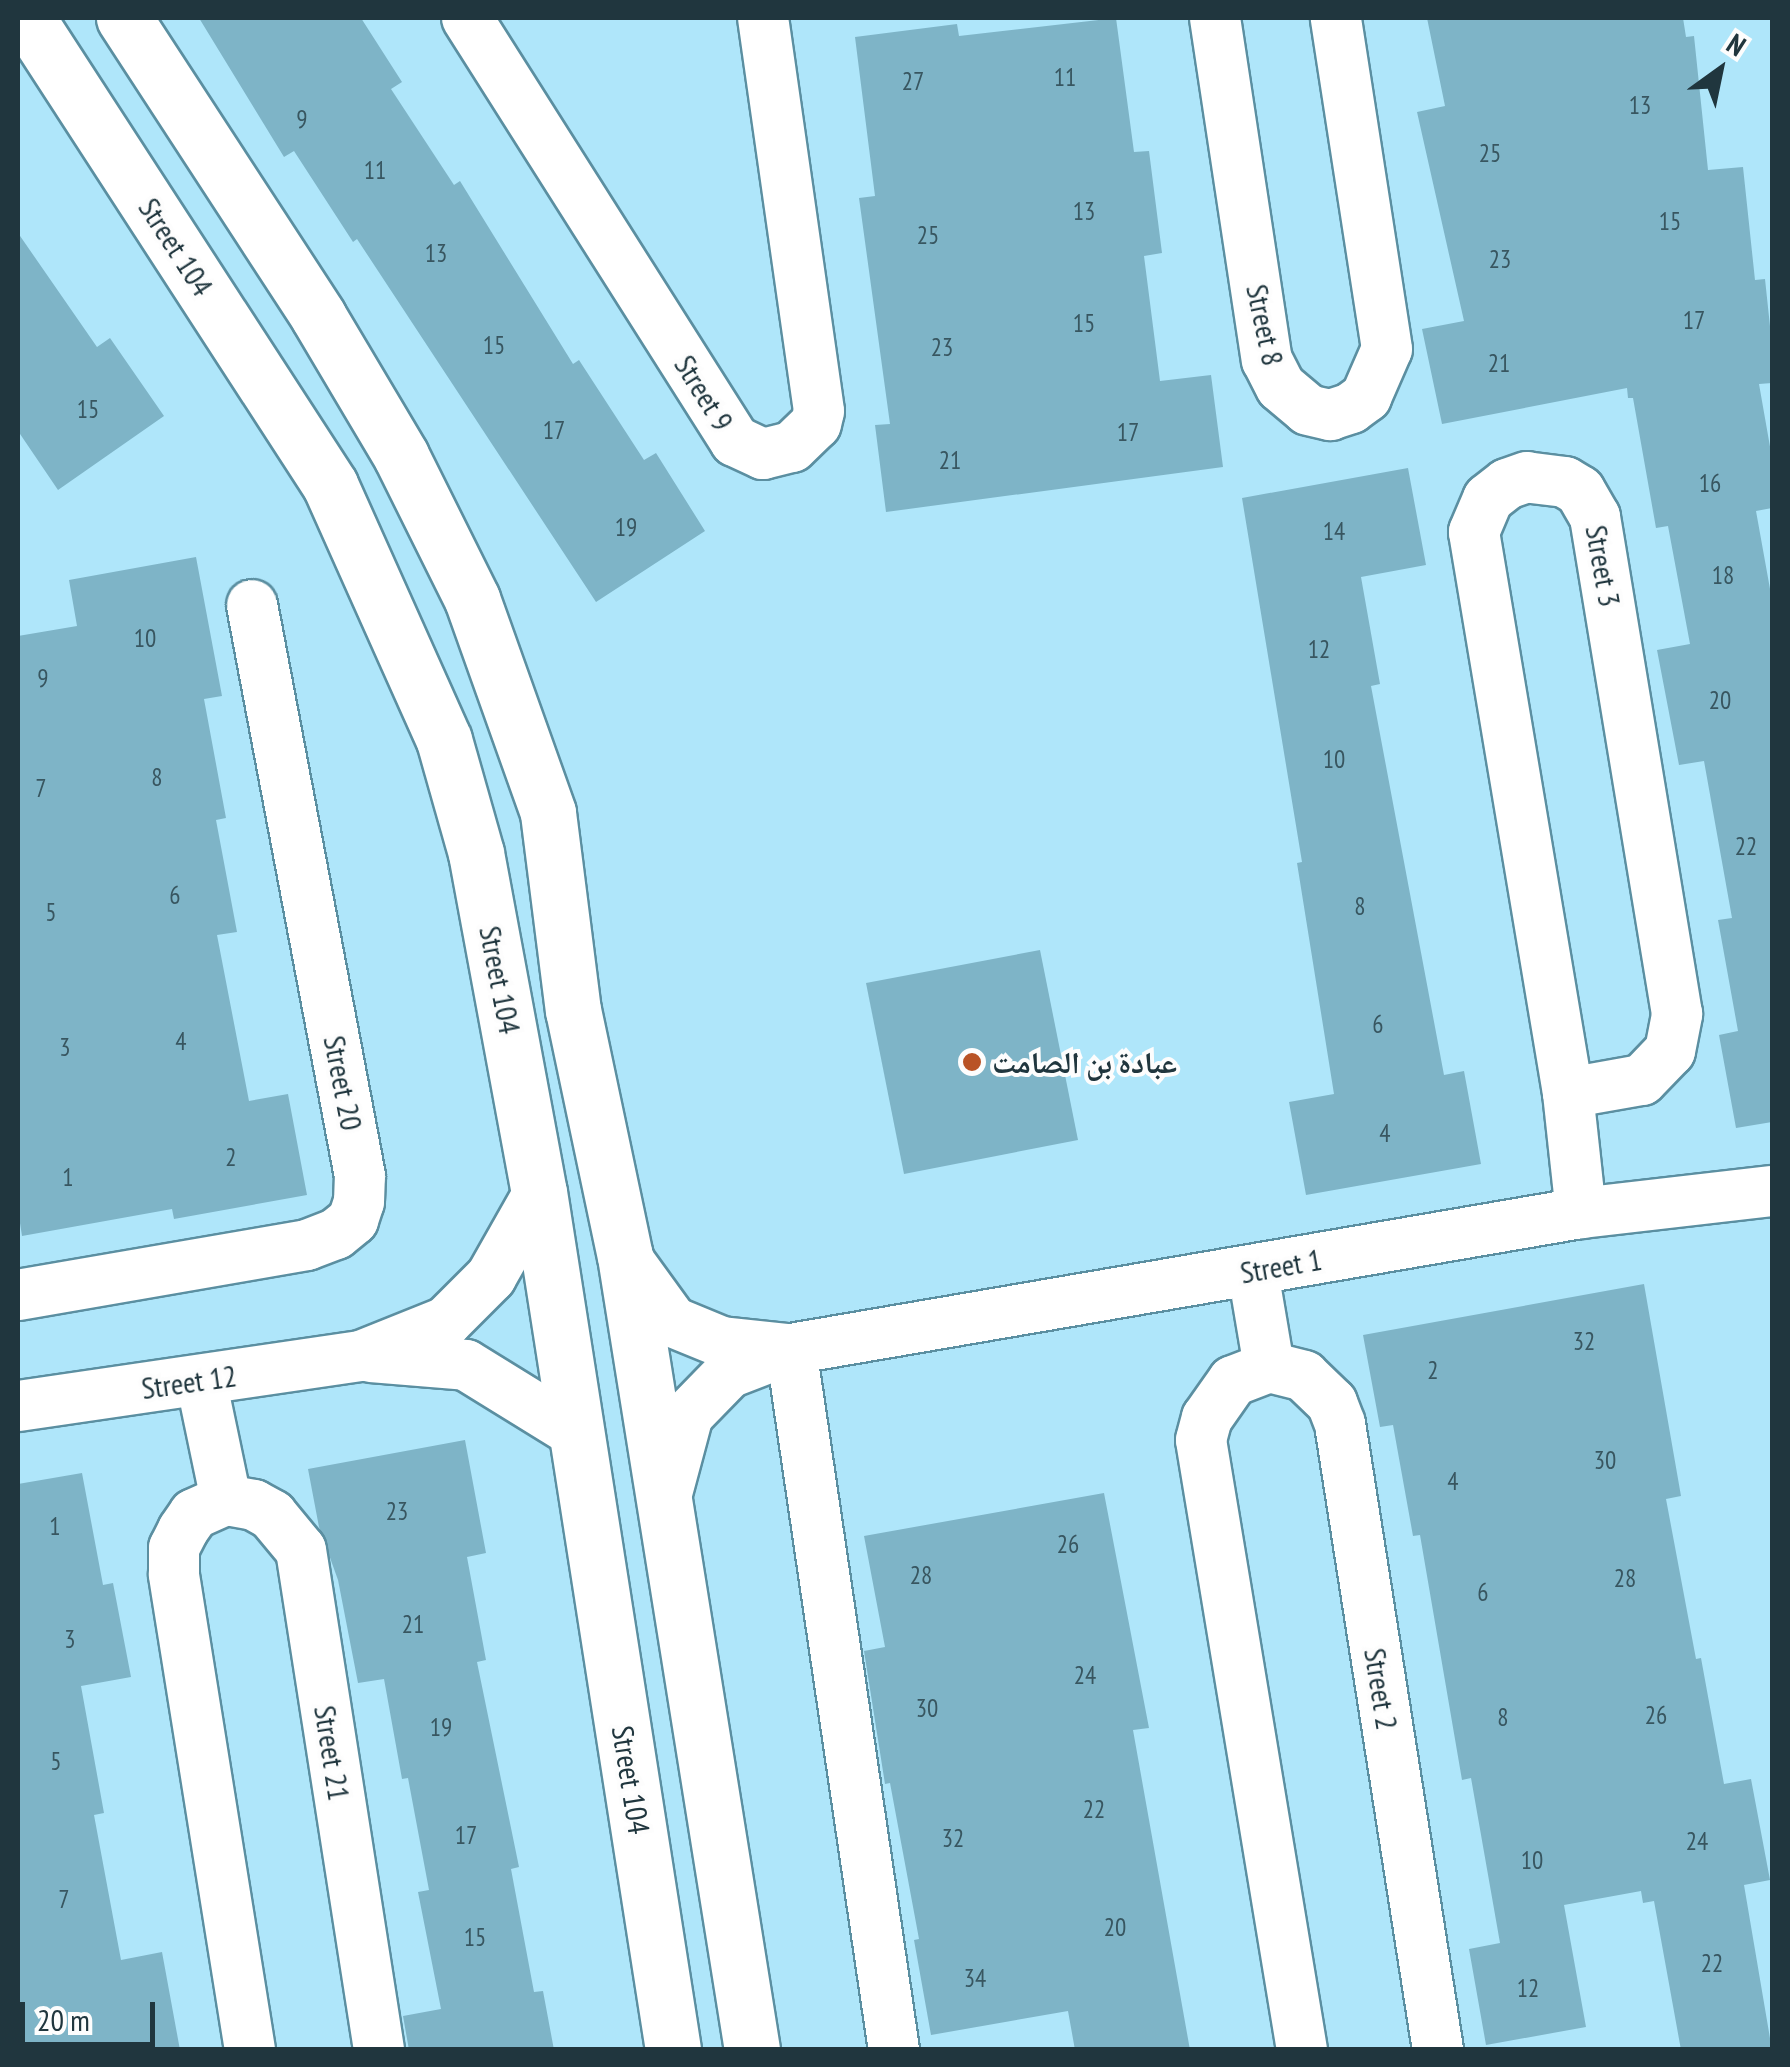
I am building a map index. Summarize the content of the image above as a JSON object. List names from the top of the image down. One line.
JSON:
{"streets":{"street":["Street 104","Street 8","Street 9","Street 3","Street 20","Street 1","Street 12","Street 2","Street 21"]},"crossings":[["Street 104","Street 12"],["Street 3","Street 1"]],"places":["عبادة بن الصامت"],"house_numbers":["11","27","13","9","25","11","13","15","25","13","23","17","15","15","23","21","15","17","17","21","16","19","14","18","10","12","9","20","10","8","7","22","6","8","5","6","4","3","4","2","1","32","2","30","4","23","1","26","28","28","6","21","3","24","30","26","8","19","5","22","17","32","24","10","7","20","15","22","34","12"],"scale_bar":"20 m","north":"top right"}
